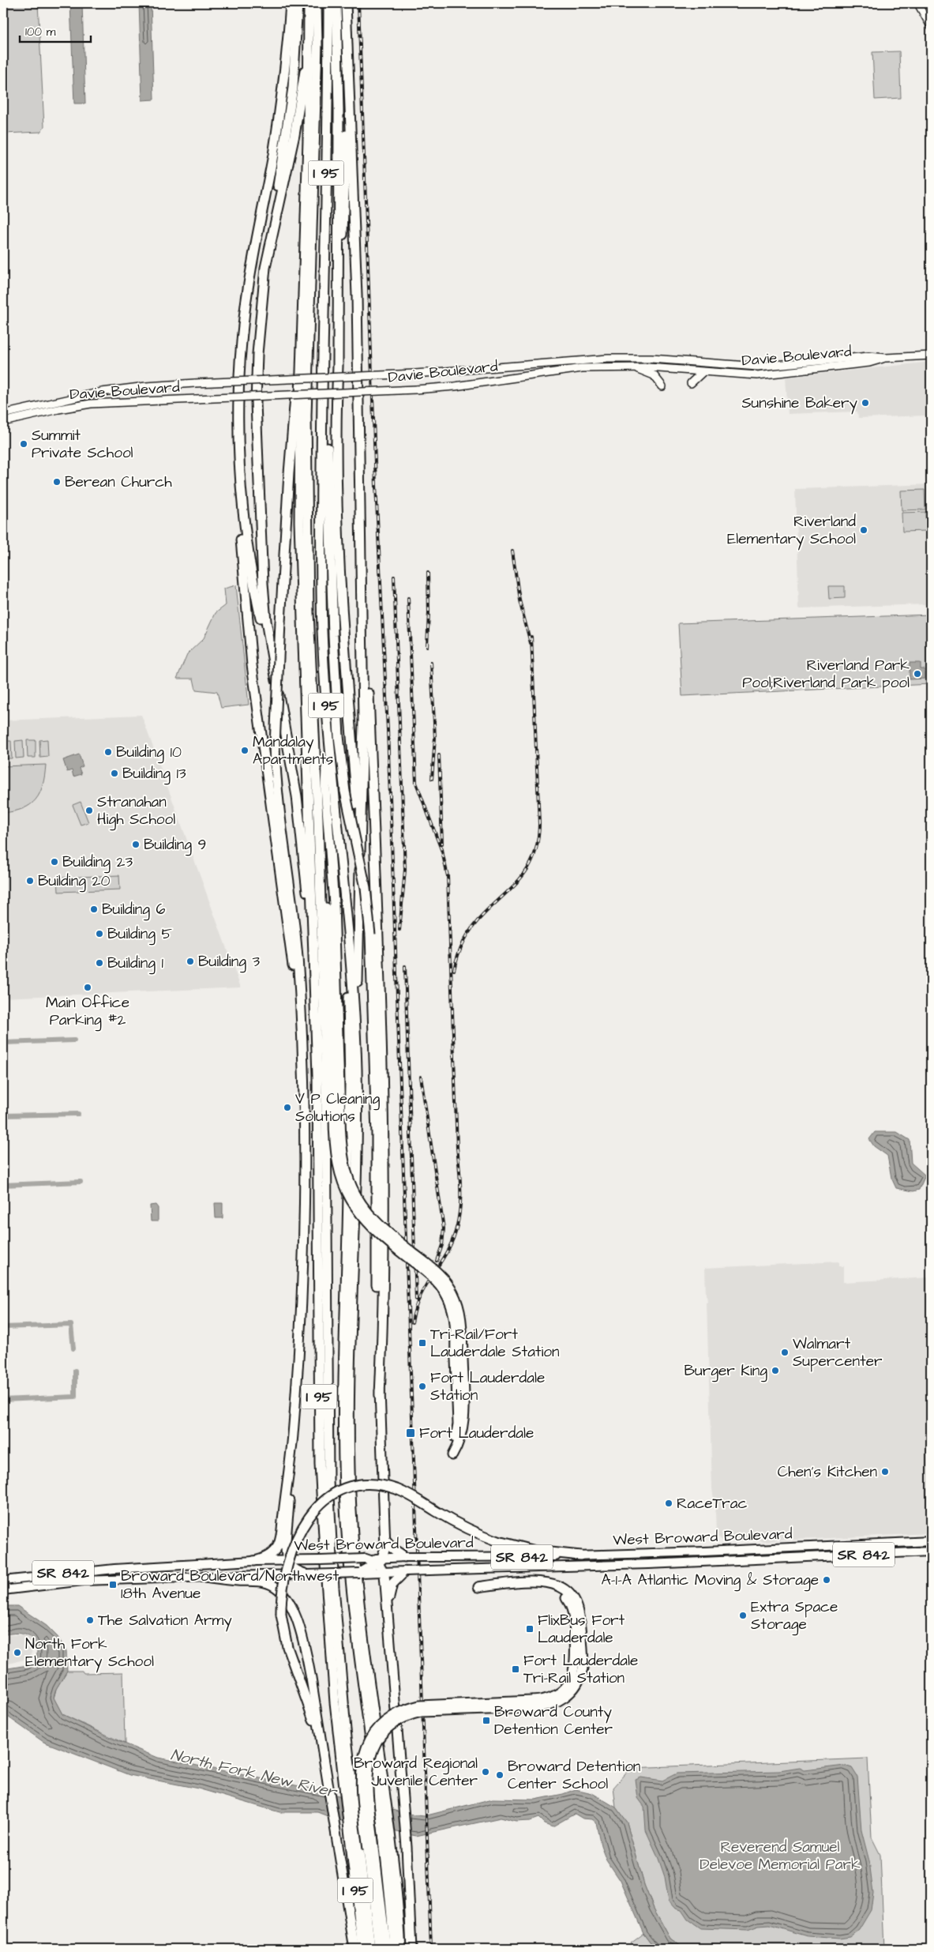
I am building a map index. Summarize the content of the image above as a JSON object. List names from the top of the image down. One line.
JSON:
{"streets":{"highway":["I 95"],"main road":["Davie Boulevard","West Broward Boulevard","SR 842"]},"water":["North Fork New River"],"parks":["Reverend Samuel Delevoe Memorial Park"],"places":{"other":["Sunshine Bakery","Summit Private School","Berean Church","Riverland Elementary School","Riverland Park Pool;Riverland Park pool","Mandalay Apartments","Building 10","Building 13","Stranahan High School","Building 9","Building 23","Building 20","Building 6","Building 5","Building 3","Building 1","Main Office Parking #2","V P Cleaning Solutions","Walmart Supercenter","Burger King","Fort Lauderdale Station","Chen's Kitchen","RaceTrac","A-1-A Atlantic Moving & Storage","Extra Space Storage","The Salvation Army","North Fork Elementary School","Broward Regional Juvenile Center","Broward Detention Center School"],"transit":["Tri-Rail/Fort Lauderdale Station","Fort Lauderdale","Broward Boulevard/Northwest 18th Avenue","FlixBus Fort Lauderdale","Fort Lauderdale Tri-Rail Station","Broward County Detention Center"]},"scale_bar":"100 m"}
